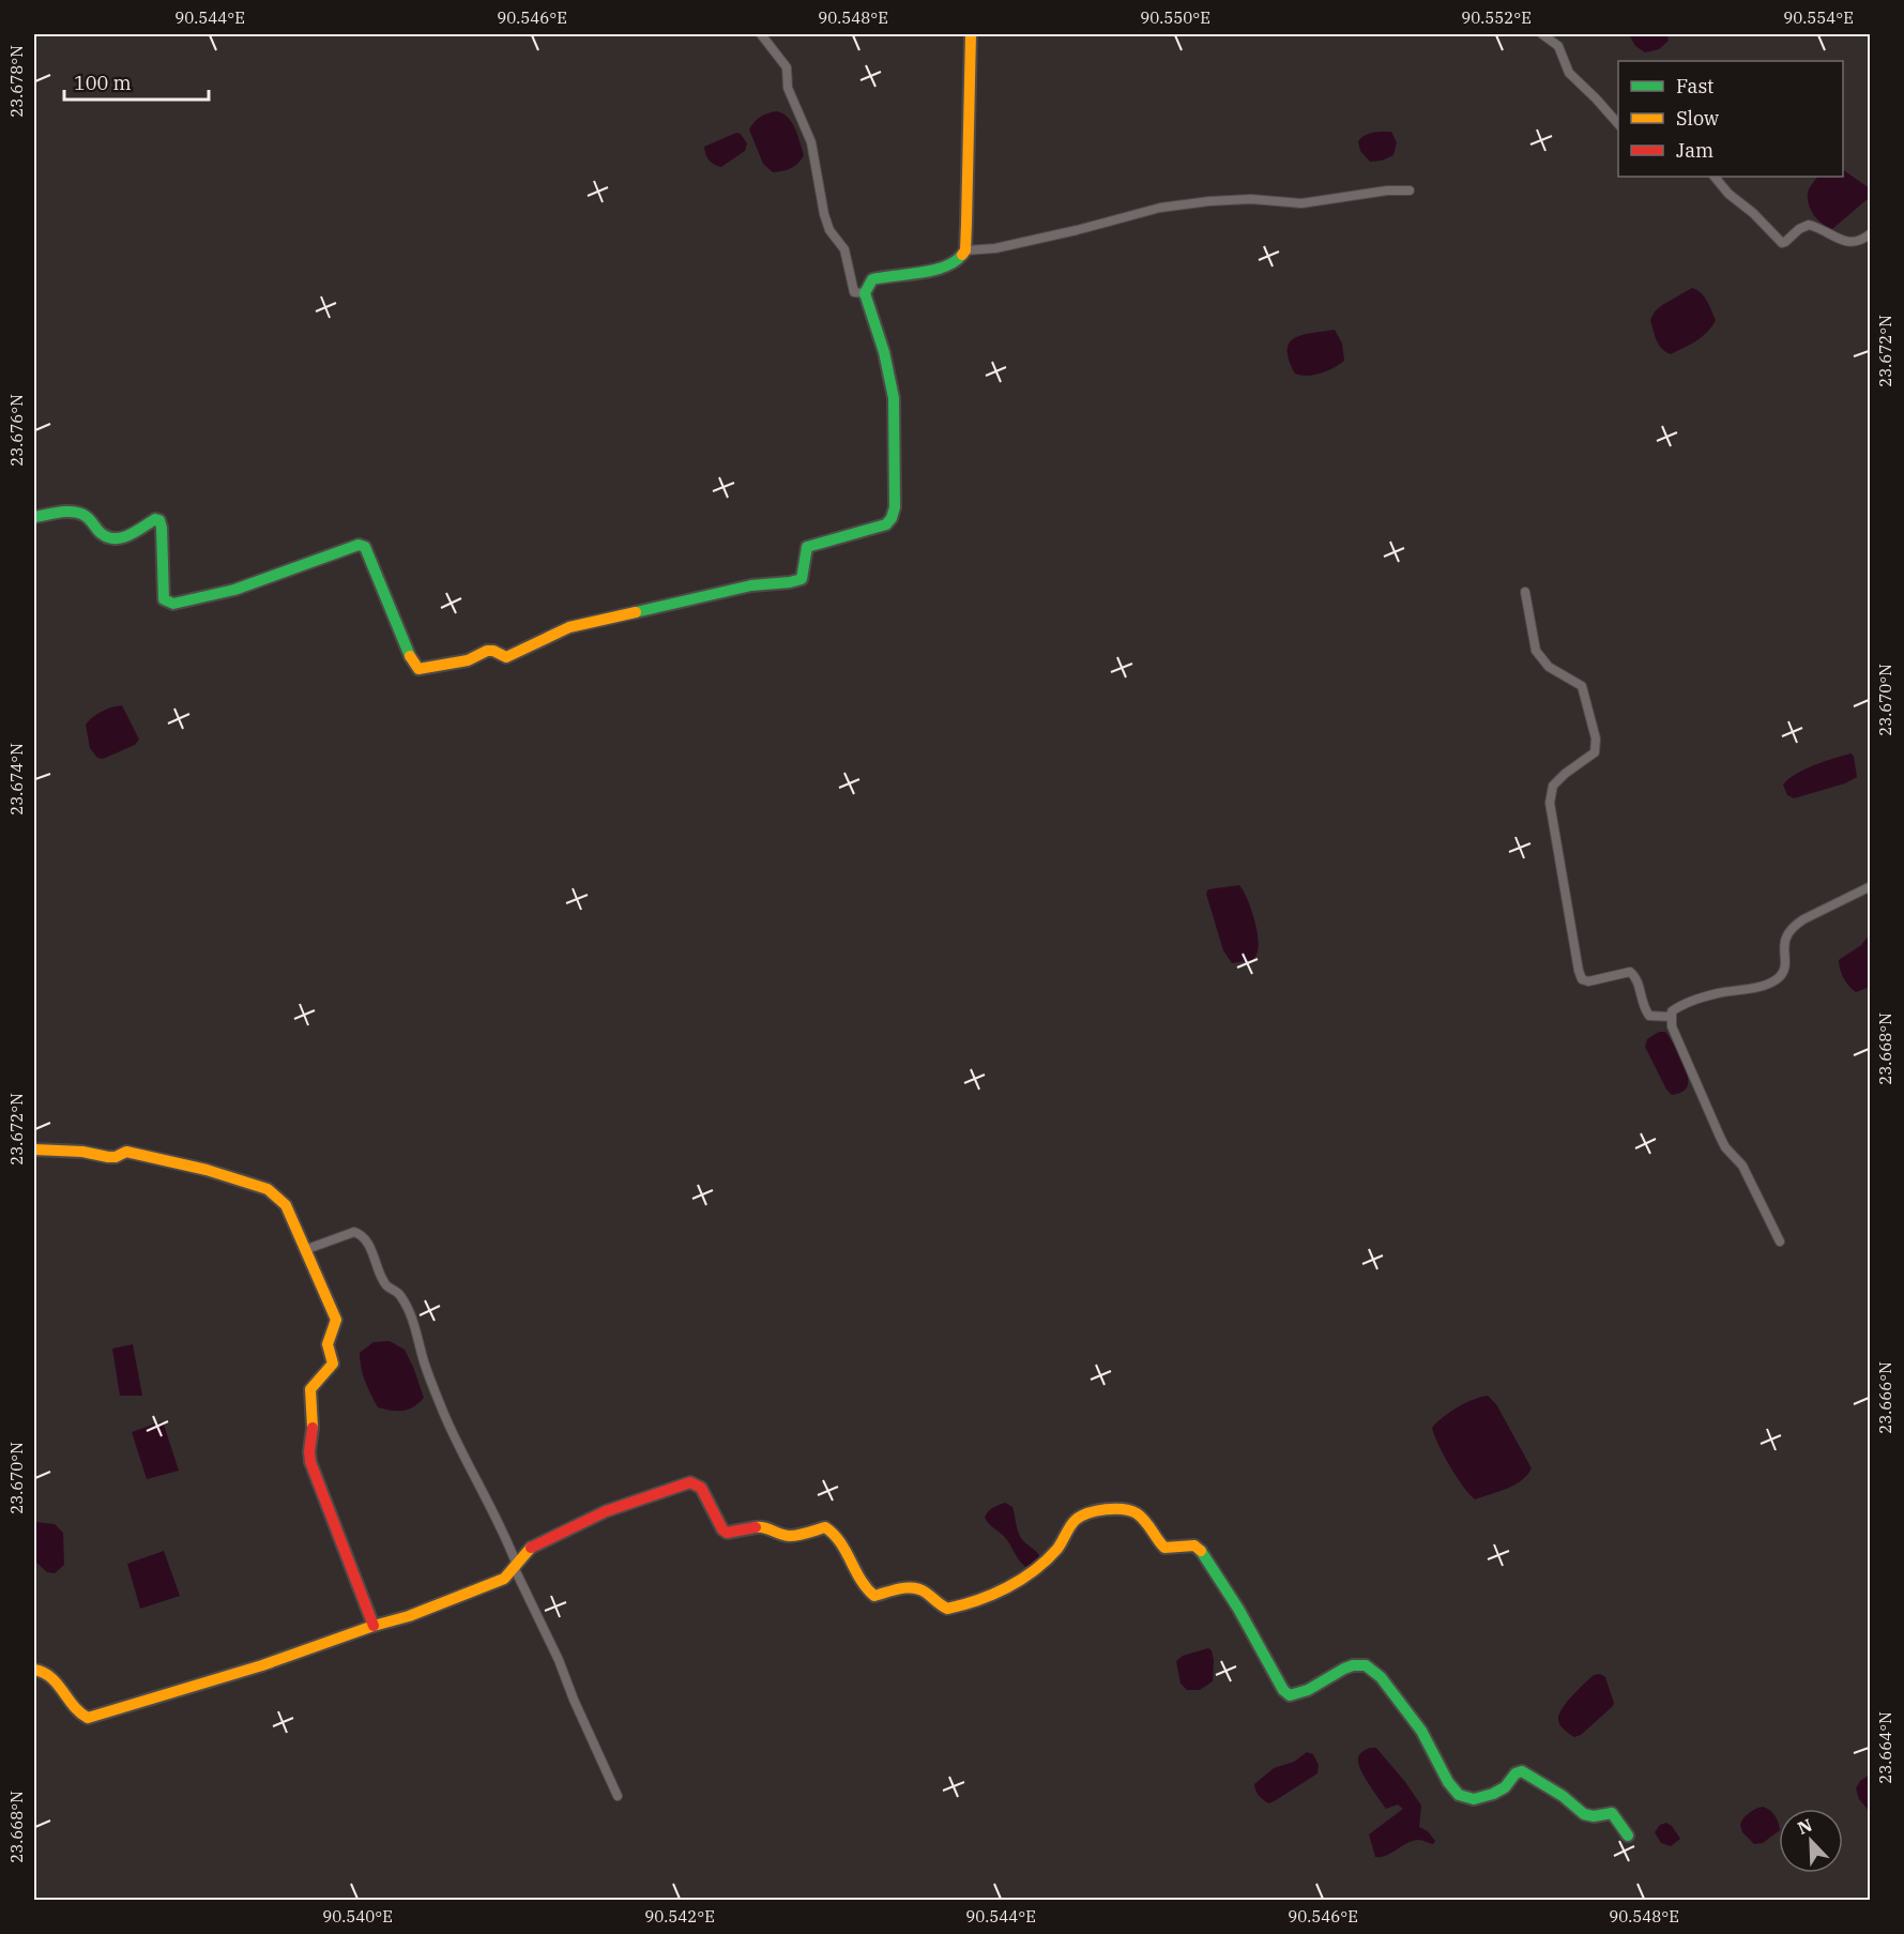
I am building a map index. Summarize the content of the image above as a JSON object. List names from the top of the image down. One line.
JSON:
{"legend":["Fast","Slow","Jam"],"scale_bar":"100 m","north":"top left","coordinates":["90.544°E","90.546°E","90.548°E","90.550°E","90.552°E","90.554°E","23.678°N","23.672°N","23.676°N","23.670°N","23.674°N","23.668°N","23.666°N","23.664°N","90.540°E","90.542°E"]}
